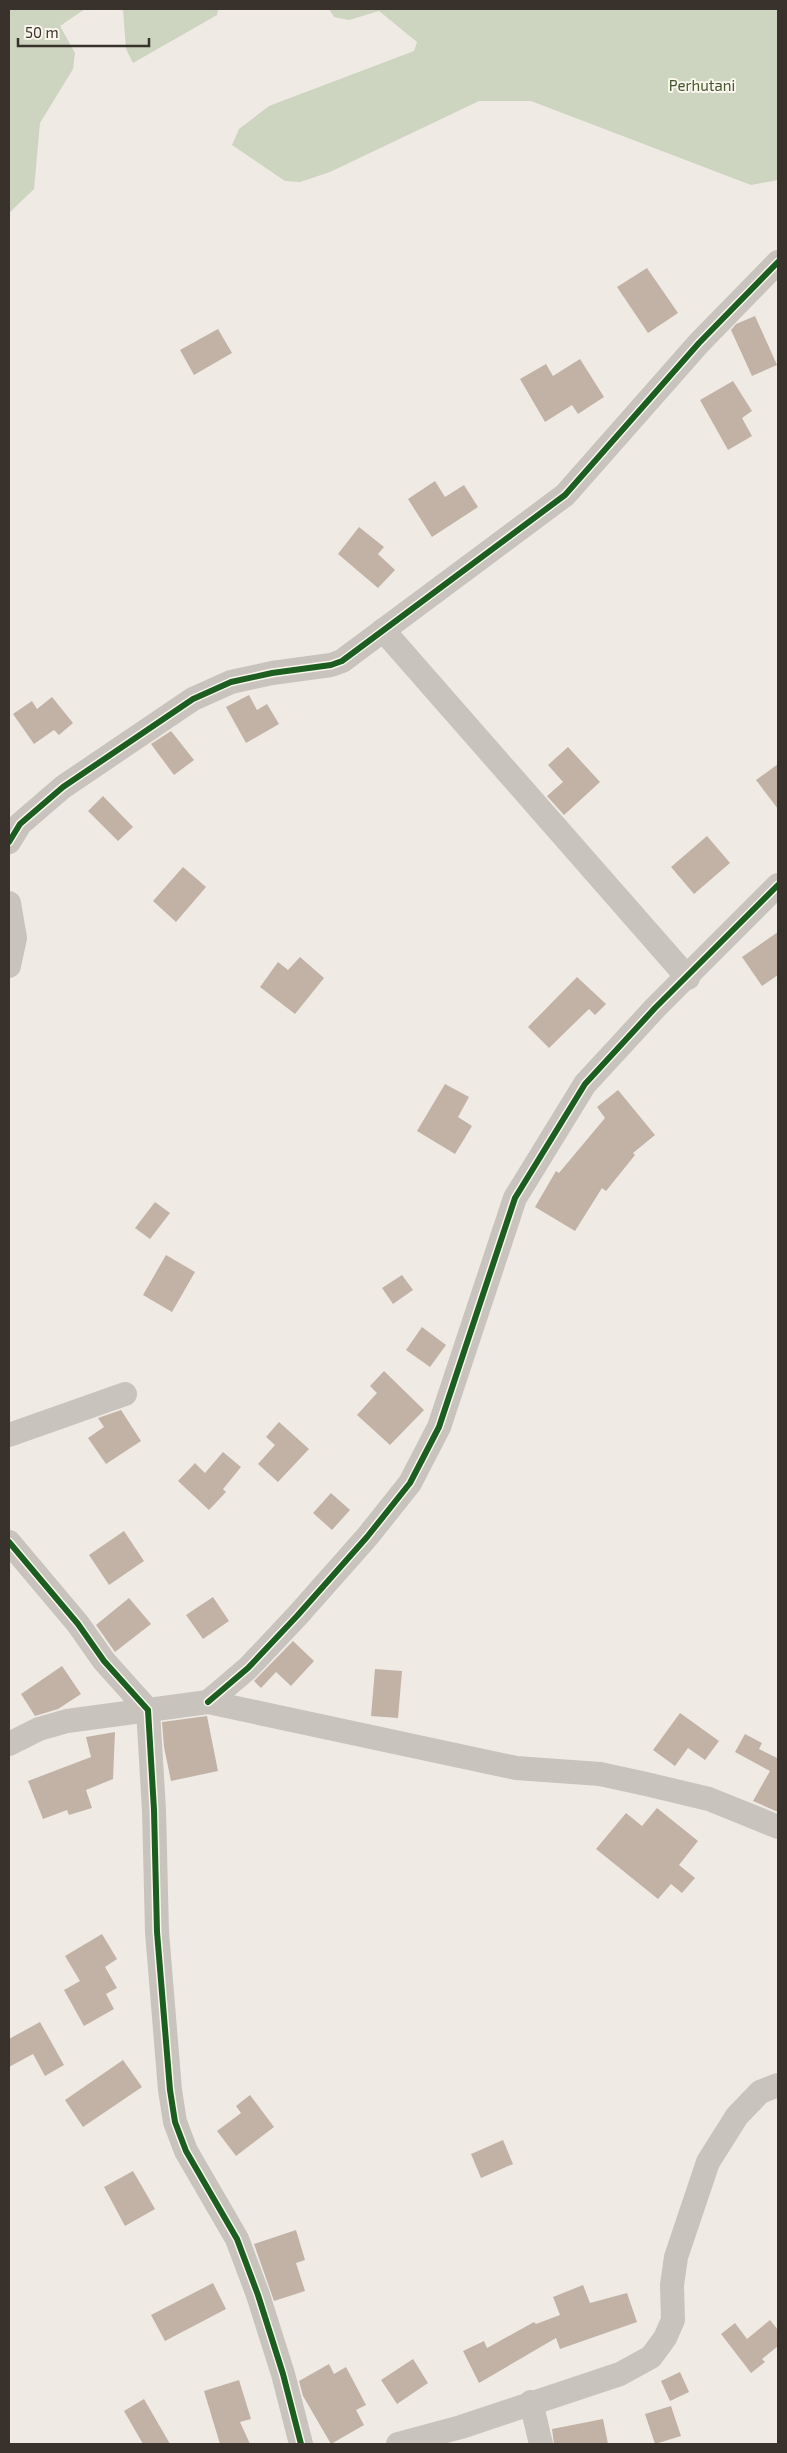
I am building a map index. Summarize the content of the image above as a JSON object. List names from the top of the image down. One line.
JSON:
{"parks":["Perhutani"],"scale_bar":"50 m"}
